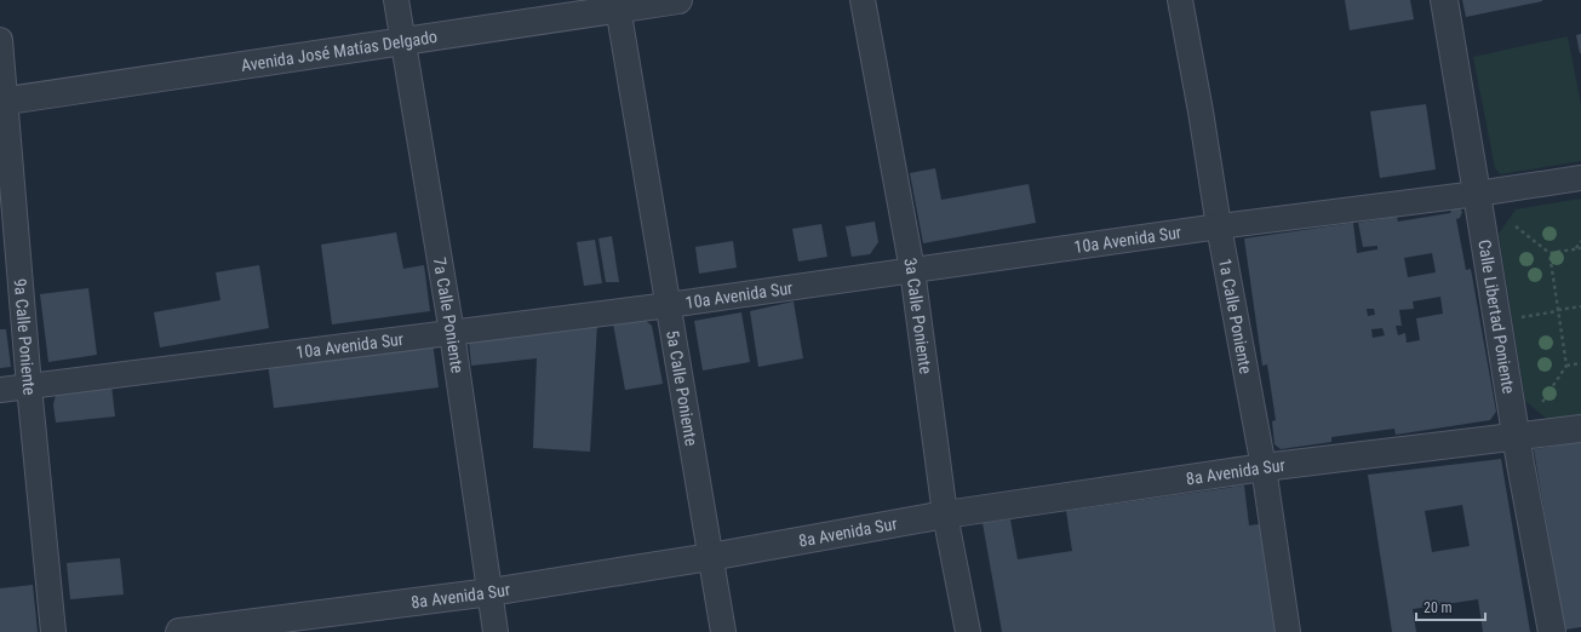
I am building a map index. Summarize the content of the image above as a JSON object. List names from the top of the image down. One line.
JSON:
{"streets":{"street":["Avenida José Matías Delgado","10a Avenida Sur","7a Calle Poniente","3a Calle Poniente","1a Calle Poniente","Calle Libertad Poniente","9a Calle Poniente","5a Calle Poniente","8a Avenida Sur"]},"crossings":[["Avenida José Matías Delgado","7a Calle Poniente"],["Avenida José Matías Delgado","9a Calle Poniente"],["Avenida José Matías Delgado","5a Calle Poniente"],["10a Avenida Sur","7a Calle Poniente"],["10a Avenida Sur","3a Calle Poniente"],["10a Avenida Sur","1a Calle Poniente"],["10a Avenida Sur","Calle Libertad Poniente"],["10a Avenida Sur","9a Calle Poniente"],["10a Avenida Sur","5a Calle Poniente"],["7a Calle Poniente","8a Avenida Sur"],["3a Calle Poniente","8a Avenida Sur"],["1a Calle Poniente","8a Avenida Sur"],["Calle Libertad Poniente","8a Avenida Sur"],["5a Calle Poniente","8a Avenida Sur"]],"scale_bar":"20 m"}
